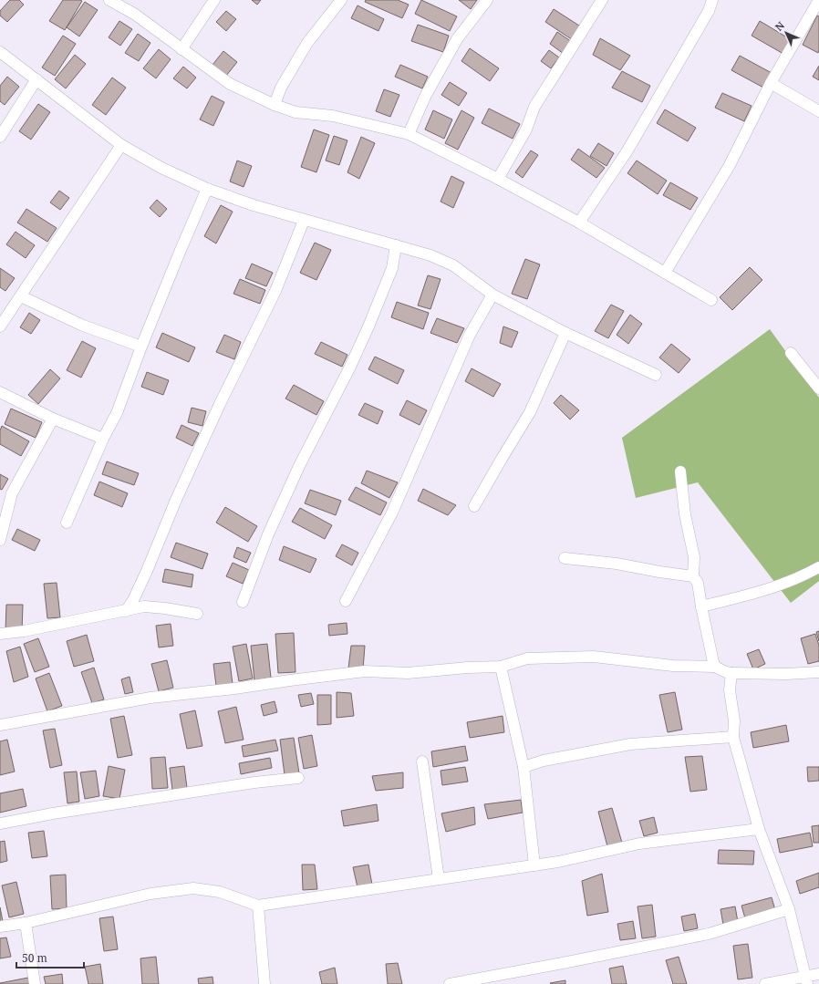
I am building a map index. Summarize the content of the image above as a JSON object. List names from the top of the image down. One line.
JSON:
{"scale_bar":"50 m","north":"top left"}
